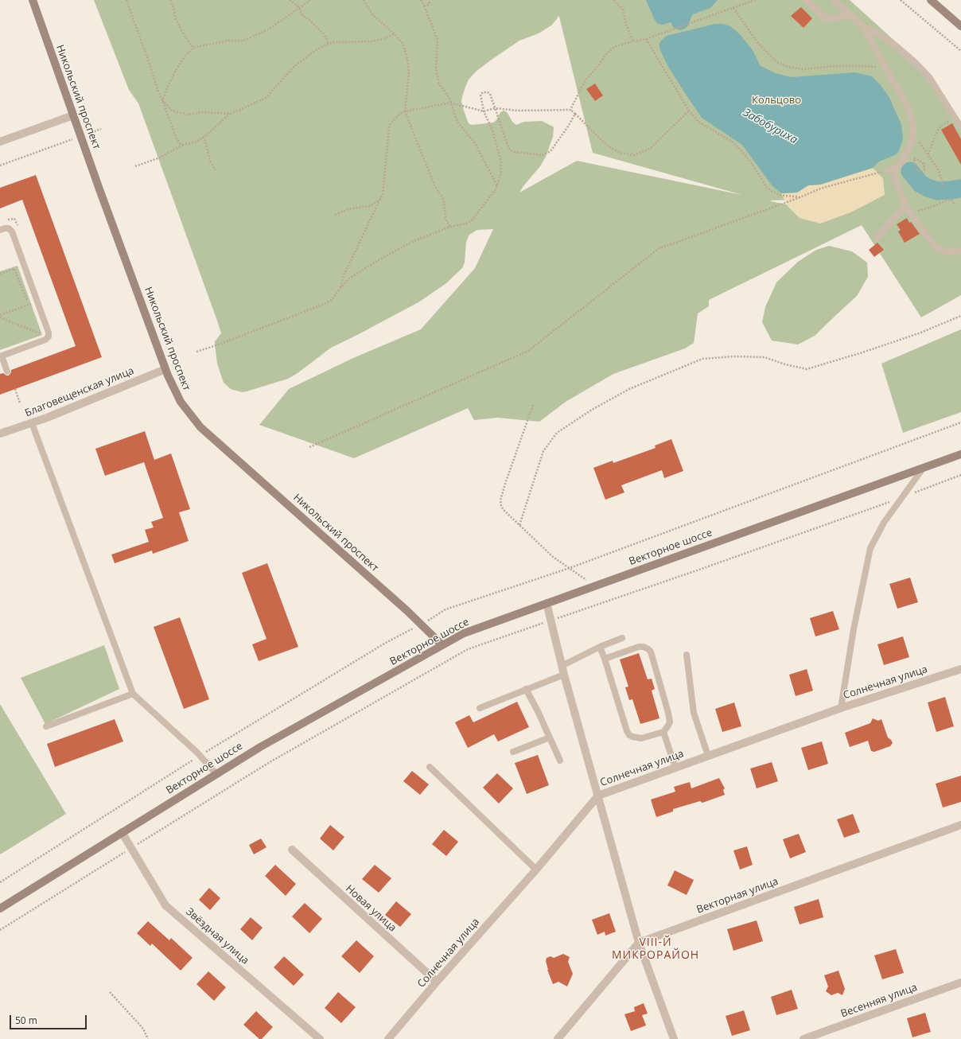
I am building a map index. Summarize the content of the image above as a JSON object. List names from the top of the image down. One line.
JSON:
{"streets":{"main road":["Никольский проспект","Векторное шоссе"],"street":["Благовещенская улица","Солнечная улица","Векторная улица","Новая улица","Звёздная улица","Весенняя улица"]},"crossings":[["Никольский проспект","Благовещенская улица"],["Никольский проспект","Векторное шоссе"],["Векторное шоссе","Звёздная улица"],["Солнечная улица","Новая улица"]],"districts":["VIII-Й МИКРОРАЙОН"],"water":["Забобуриха"],"parks":["Кольцово"],"scale_bar":"50 m"}
